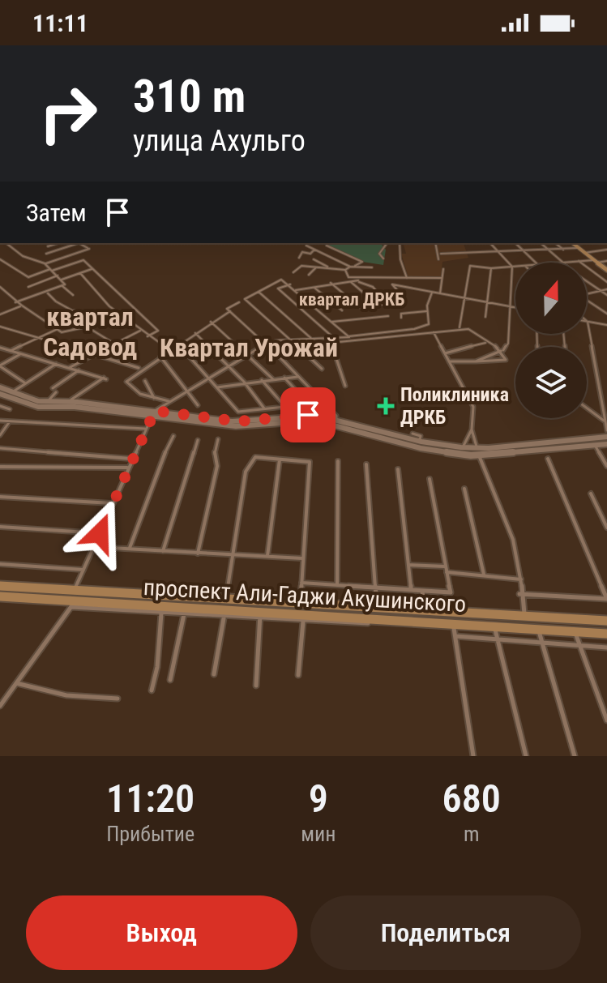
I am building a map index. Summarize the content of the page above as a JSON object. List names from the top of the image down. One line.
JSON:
{"streets":{"main road":["проспект Али-Гаджи Акушинского"]},"districts":["квартал ДРКБ","квартал Садовод","Квартал Урожай"],"places":{"health":["Поликлиника ДРКБ"]},"north":"top","page":{"status":"11:11","turn":["310 m","улица Ахульго"],"then":"Затем","eta":["11:20","Прибытие","9","мин","680","m"],"buttons":["Выход","Поделиться"]}}
